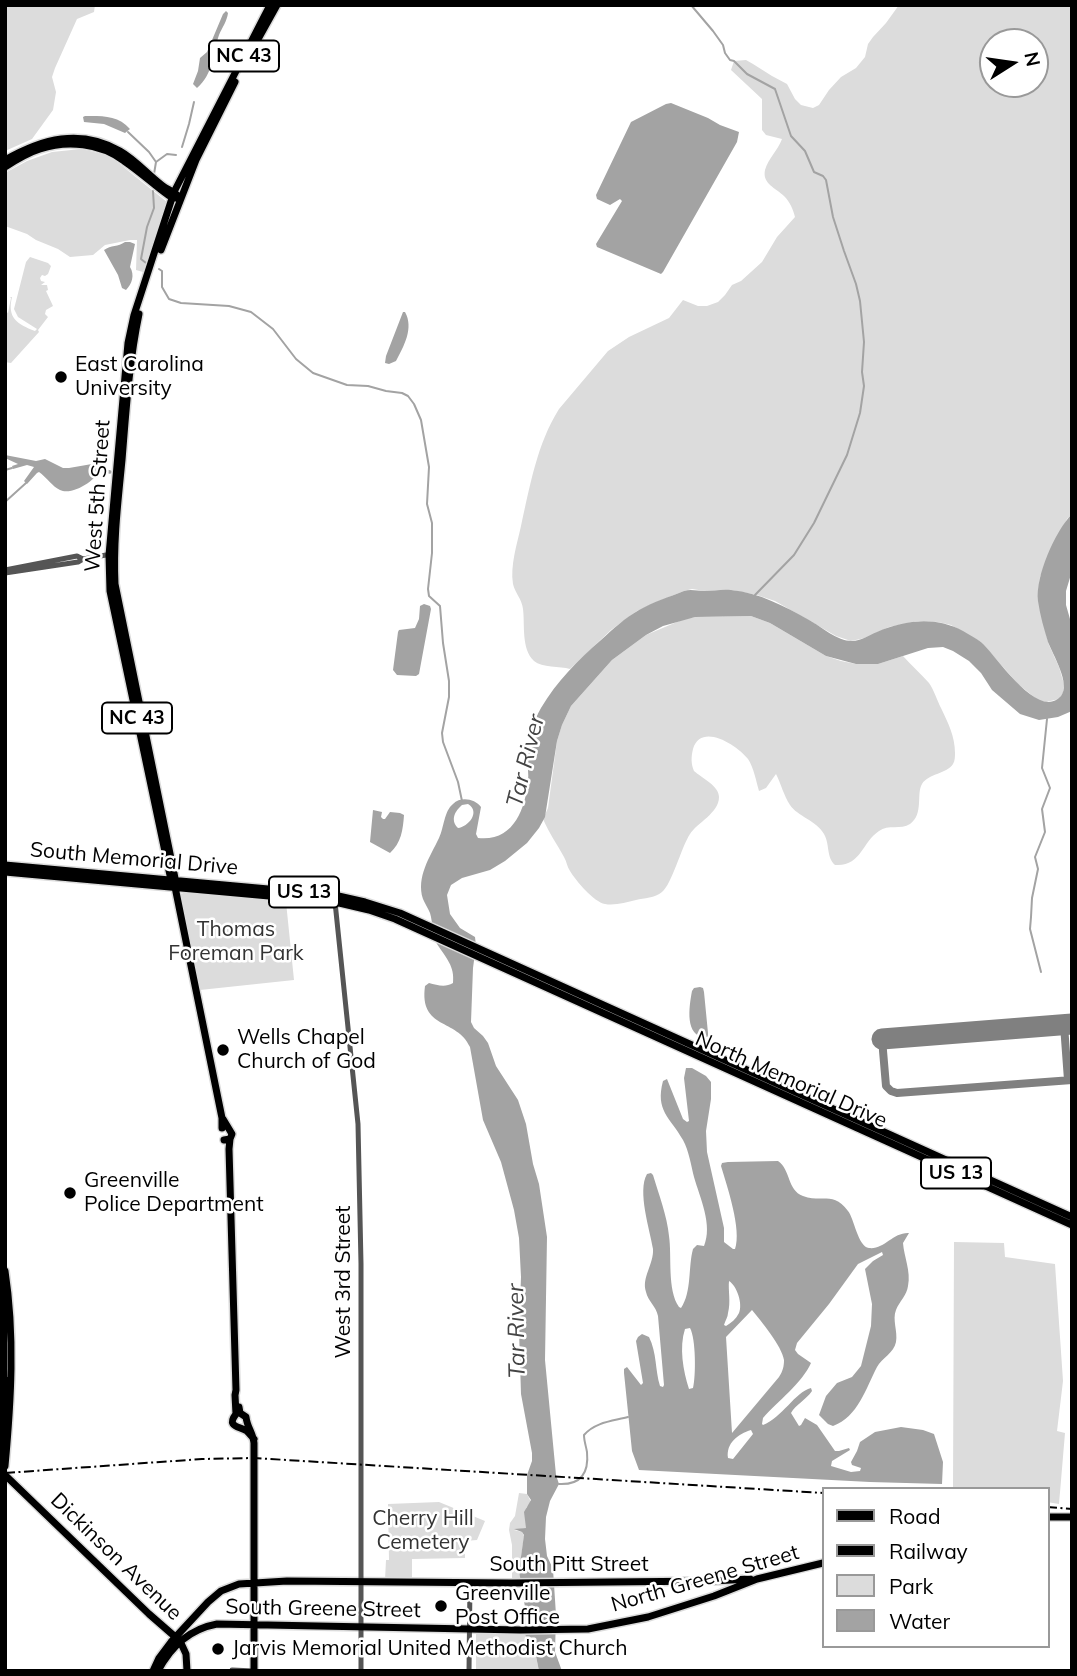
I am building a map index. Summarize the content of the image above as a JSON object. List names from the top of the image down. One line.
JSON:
{"streets":{"main road":["NC 43","West 5th Street","South Memorial Drive","US 13","North Memorial Drive","Dickinson Avenue","South Pitt Street","North Greene Street","South Greene Street"],"street":["West 3rd Street"]},"crossings":[["West 5th Street","South Memorial Drive"],["South Memorial Drive","North Memorial Drive"],["South Memorial Drive","West 3rd Street"],["West 3rd Street","South Pitt Street"],["West 3rd Street","South Greene Street"],["Dickinson Avenue","South Pitt Street"],["Dickinson Avenue","South Greene Street"],["South Pitt Street","North Greene Street"],["South Pitt Street","South Greene Street"],["North Greene Street","South Greene Street"]],"water":["Tar River"],"parks":["Thomas Foreman Park","Cherry Hill Cemetery"],"places":["East Carolina University","Wells Chapel Church of God","Greenville Police Department","Greenville Post Office","Jarvis Memorial United Methodist Church"],"legend":["Road","Railway","Park","Water"],"north":"right"}
